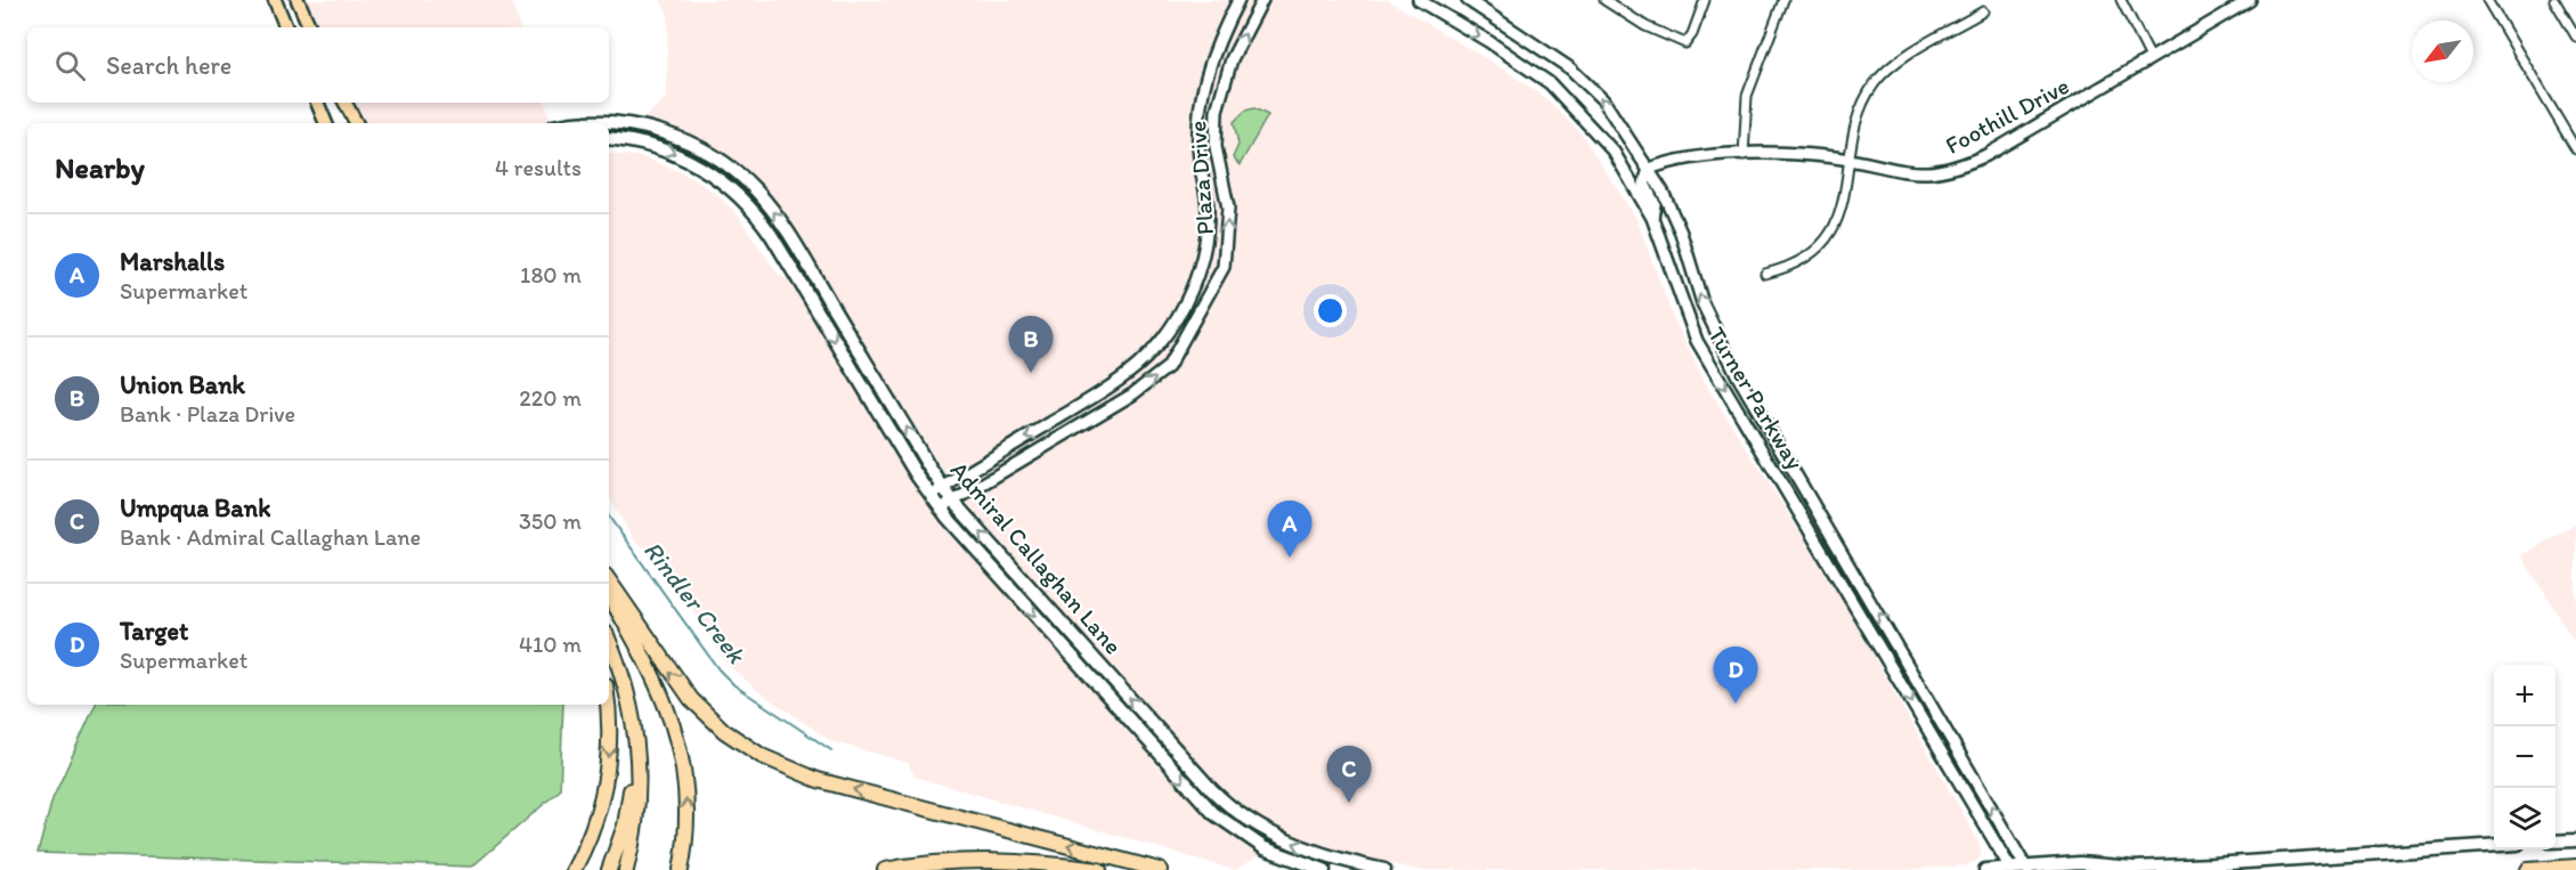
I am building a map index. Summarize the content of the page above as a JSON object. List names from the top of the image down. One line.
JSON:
{"streets":{"main road":["Admiral Callaghan Lane"],"street":["Foothill Drive","Plaza Drive","Turner Parkway"]},"crossings":[["Foothill Drive","Turner Parkway"],["Plaza Drive","Admiral Callaghan Lane"]],"water":["Rindler Creek"],"north":"bottom left","page":{"search":"Search here","heading":["Nearby","4 results"],"list":[{"mark":"A","name":"Marshalls","note":"Supermarket","value":"180 m"},{"mark":"B","name":"Union Bank","note":"Bank · Plaza Drive","value":"220 m"},{"mark":"C","name":"Umpqua Bank","note":"Bank · Admiral Callaghan Lane","value":"350 m"},{"mark":"D","name":"Target","note":"Supermarket","value":"410 m"}],"pins":["B","A","D","C"],"map_buttons":["+","−"]}}
